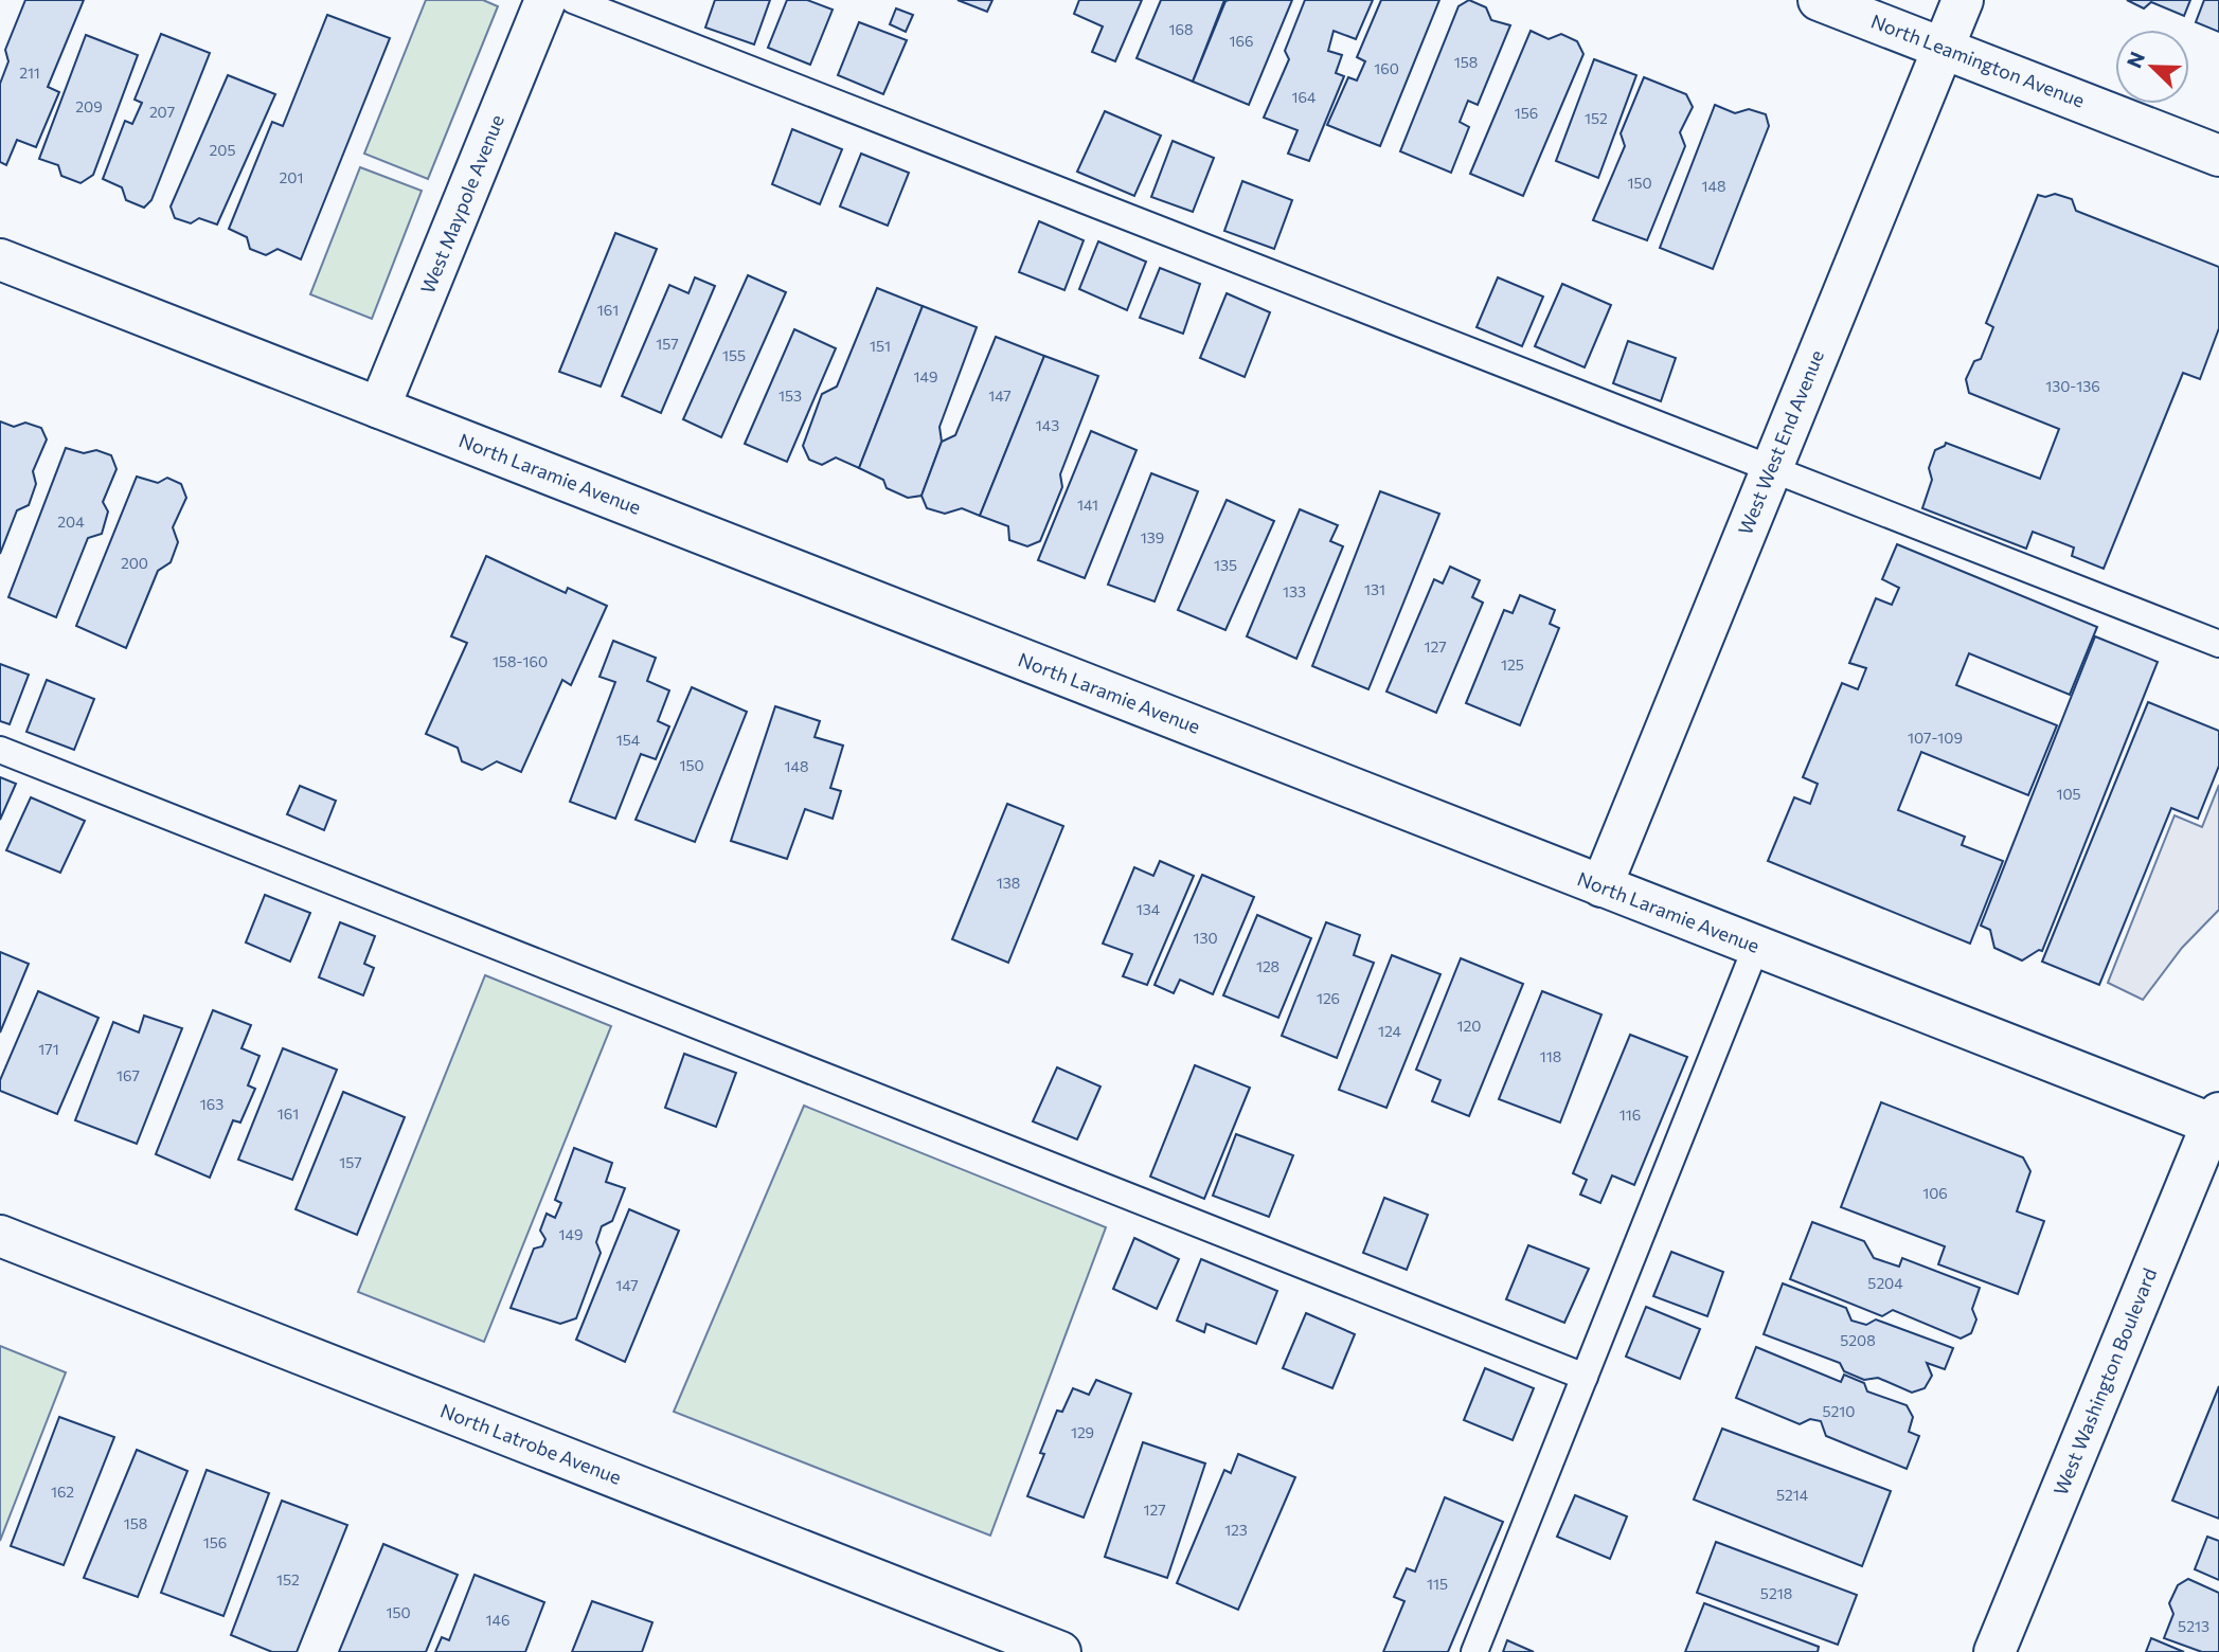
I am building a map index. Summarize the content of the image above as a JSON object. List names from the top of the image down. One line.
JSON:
{"streets":{"street":["North Leamington Avenue","West Maypole Avenue","West West End Avenue","North Laramie Avenue","West Washington Boulevard","North Latrobe Avenue"]},"crossings":[["North Leamington Avenue","West West End Avenue"],["West Maypole Avenue","North Laramie Avenue"],["West West End Avenue","North Laramie Avenue"],["North Laramie Avenue","West Washington Boulevard"]],"house_numbers":["168","166","158","160","211","164","209","207","156","152","205","201","150","148","161","157","151","155","149","130-136","153","147","143","141","204","139","200","135","131","133","127","158-160","125","107-109","154","150","148","105","138","134","130","128","126","120","124","171","118","167","163","161","116","157","106","149","5204","147","5208","5210","129","162","5214","127","158","123","156","152","115","5218","150","146","5213"],"north":"top left"}
